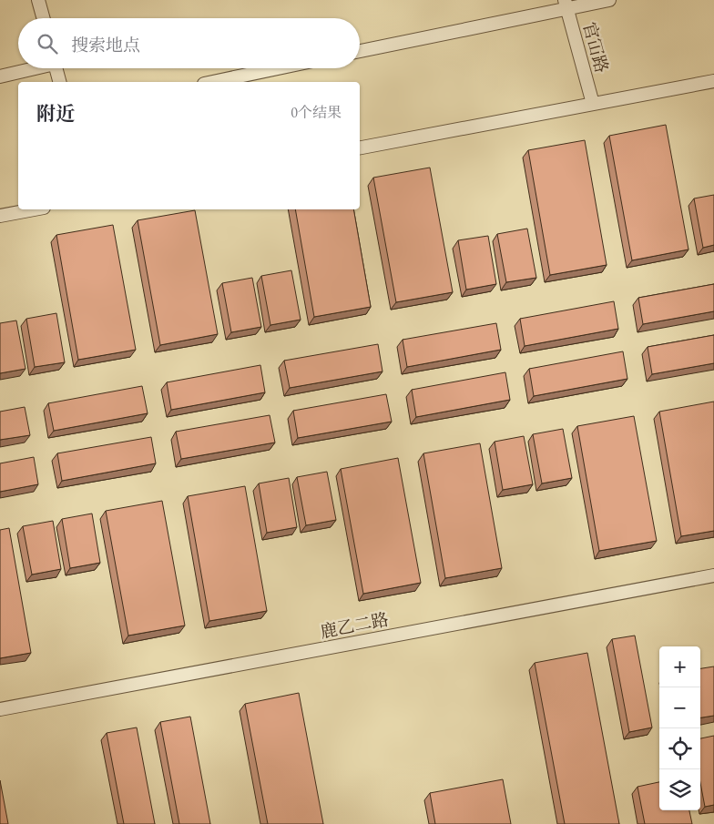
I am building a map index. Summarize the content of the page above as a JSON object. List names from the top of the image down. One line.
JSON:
{"streets":{"street":["官冚路","鹿乙二路"]},"page":{"search":"搜索地点","heading":["附近","0个结果"],"map_buttons":["+","−"]}}
